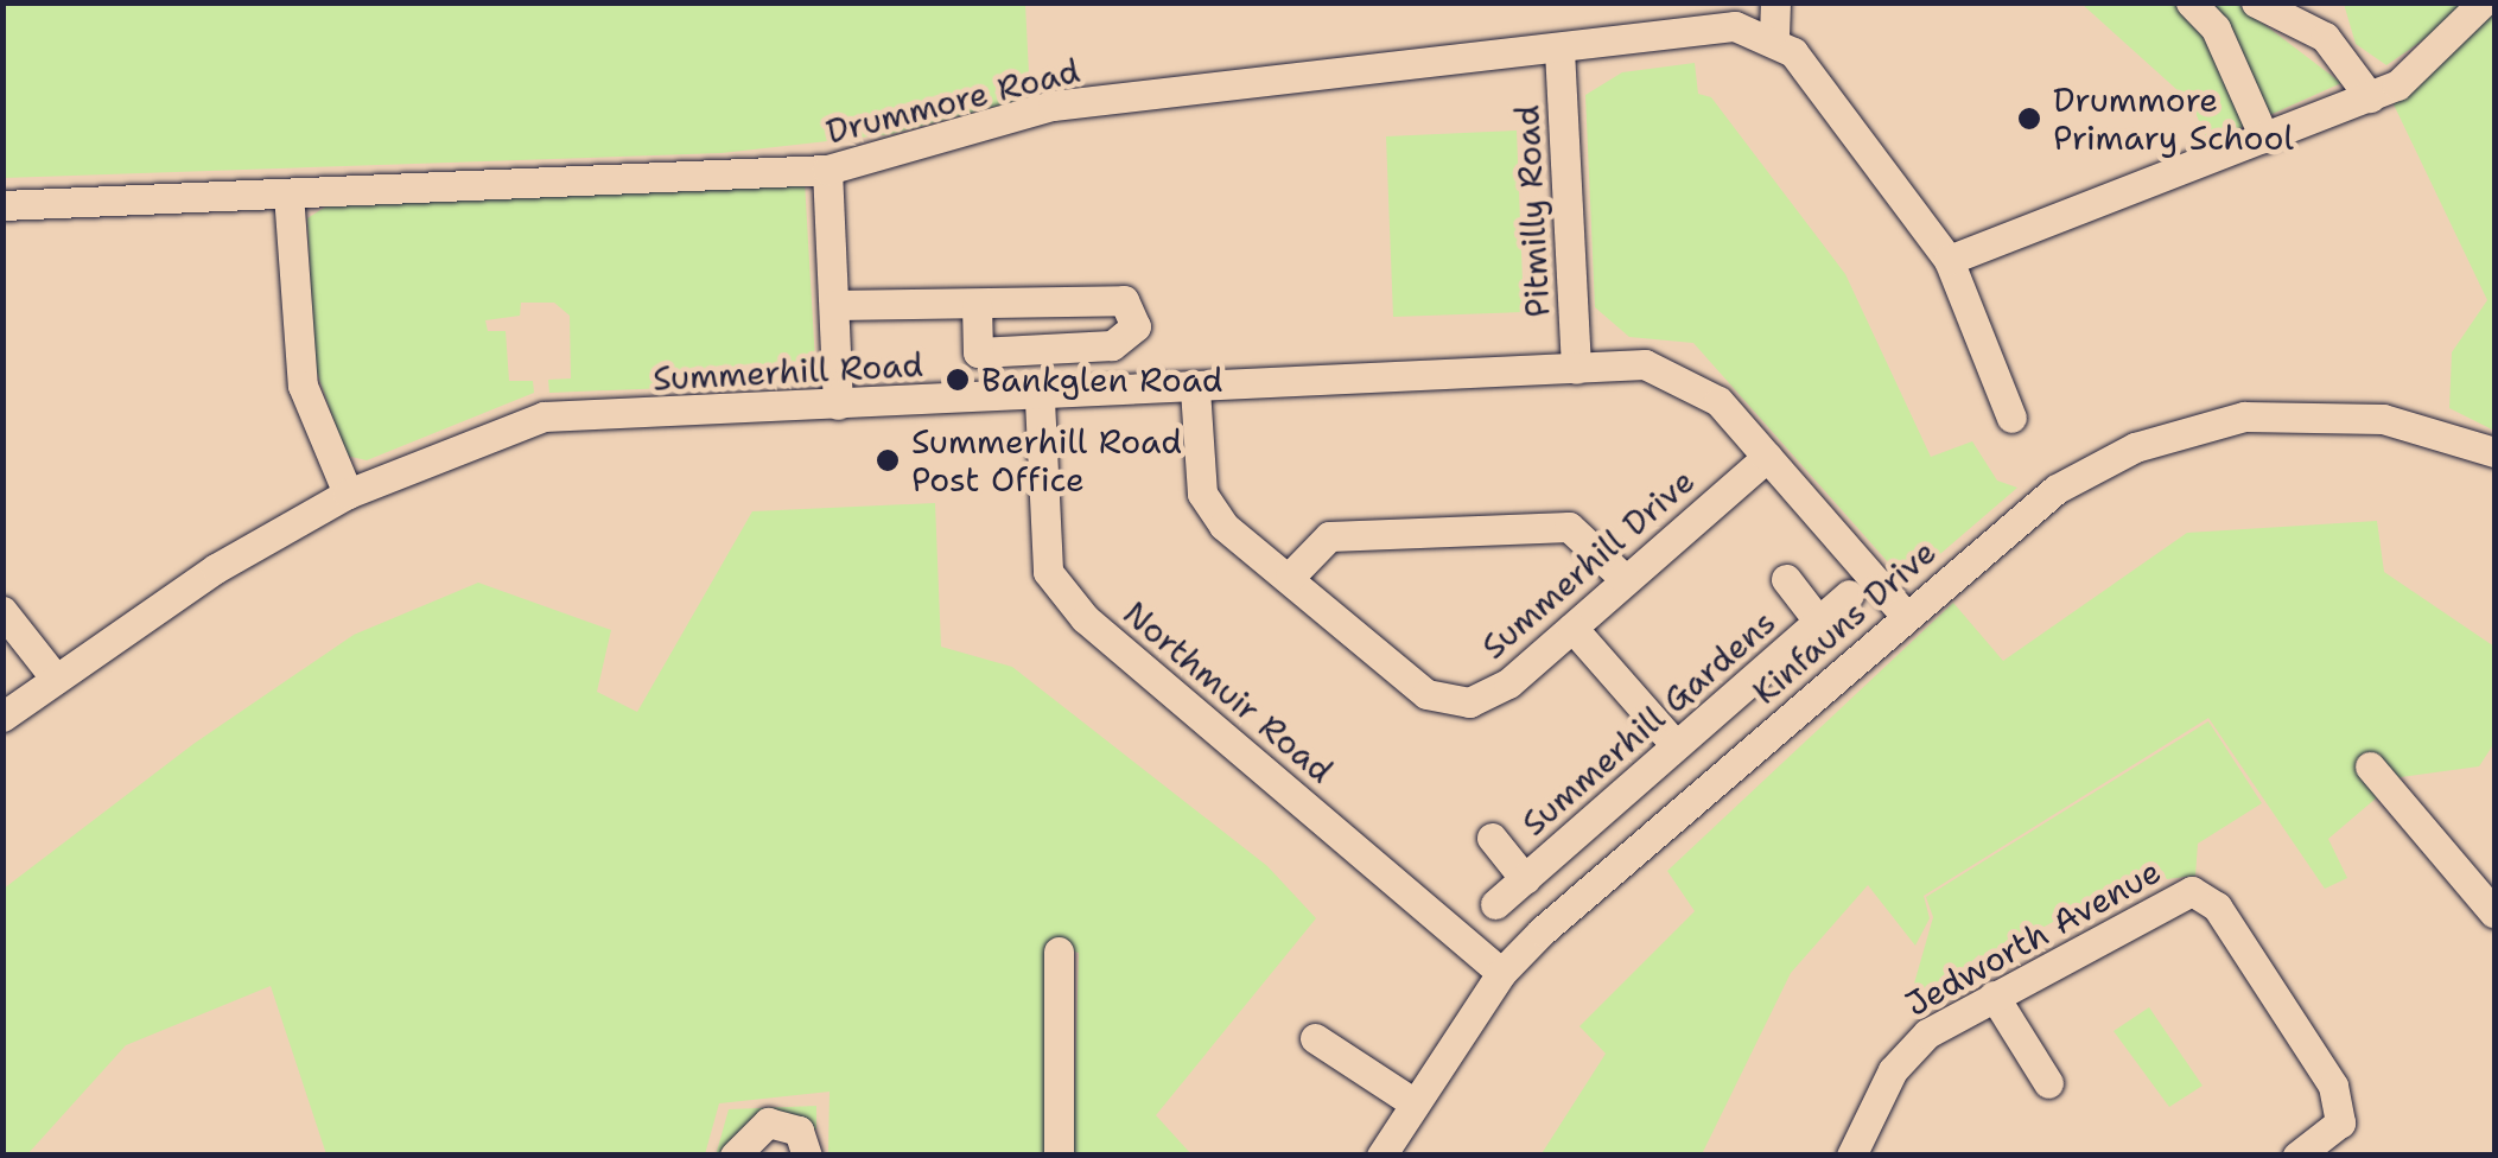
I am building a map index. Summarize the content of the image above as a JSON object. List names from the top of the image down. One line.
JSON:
{"streets":{"street":["Drummore Road","Pitmilly Road","Summerhill Road","Summerhill Drive","Kinfauns Drive","Northmuir Road","Summerhill Gardens","Jedworth Avenue"]},"crossings":[["Drummore Road","Pitmilly Road"],["Pitmilly Road","Summerhill Road"],["Summerhill Road","Summerhill Drive"],["Summerhill Road","Kinfauns Drive"],["Summerhill Road","Northmuir Road"],["Kinfauns Drive","Northmuir Road"]],"places":["Drummore Primary School","Bankglen Road","Summerhill Road Post Office"]}
